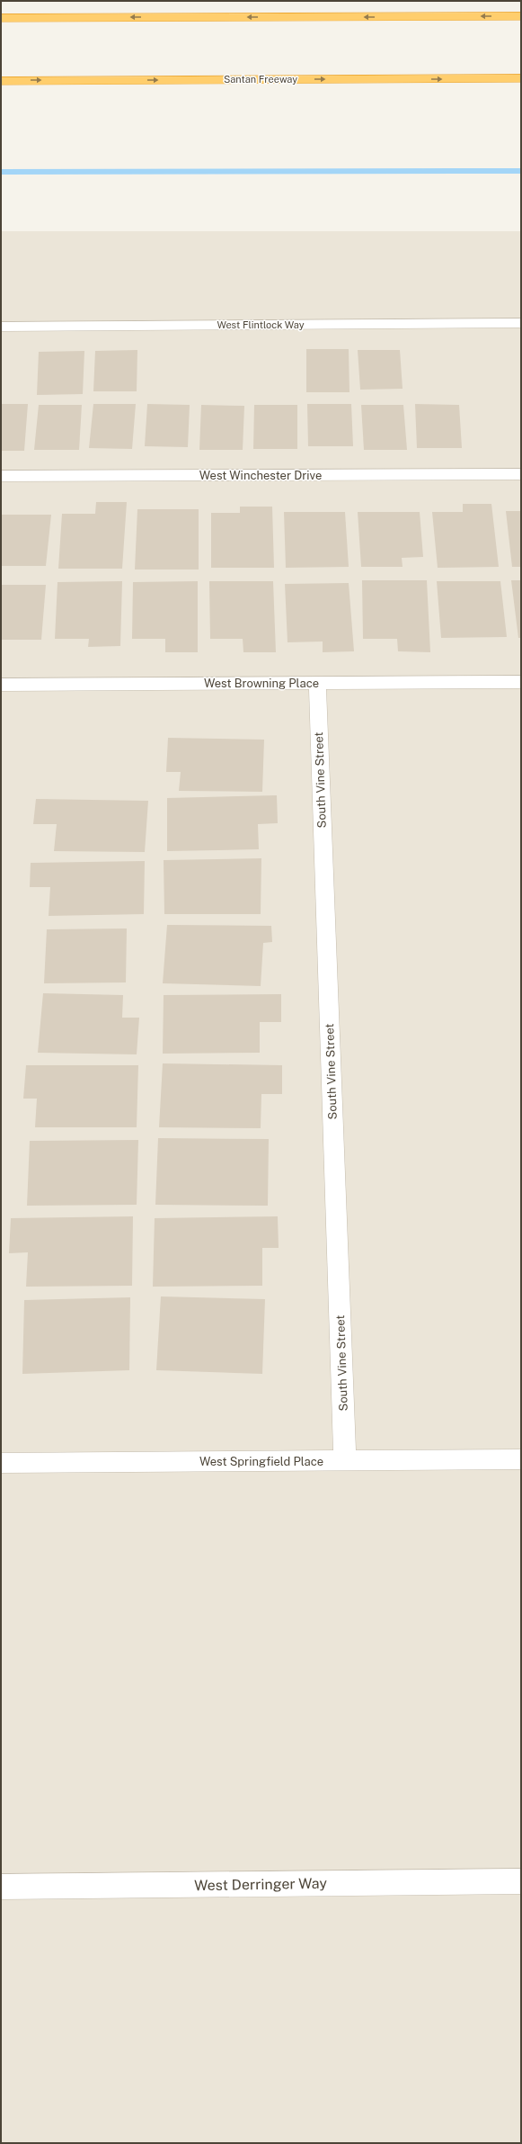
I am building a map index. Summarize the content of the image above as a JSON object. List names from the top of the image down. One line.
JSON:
{"streets":{"highway":["Santan Freeway"],"street":["West Flintlock Way","West Winchester Drive","West Browning Place","South Vine Street","West Springfield Place","West Derringer Way"]},"crossings":[["West Browning Place","South Vine Street"],["South Vine Street","West Springfield Place"]]}
